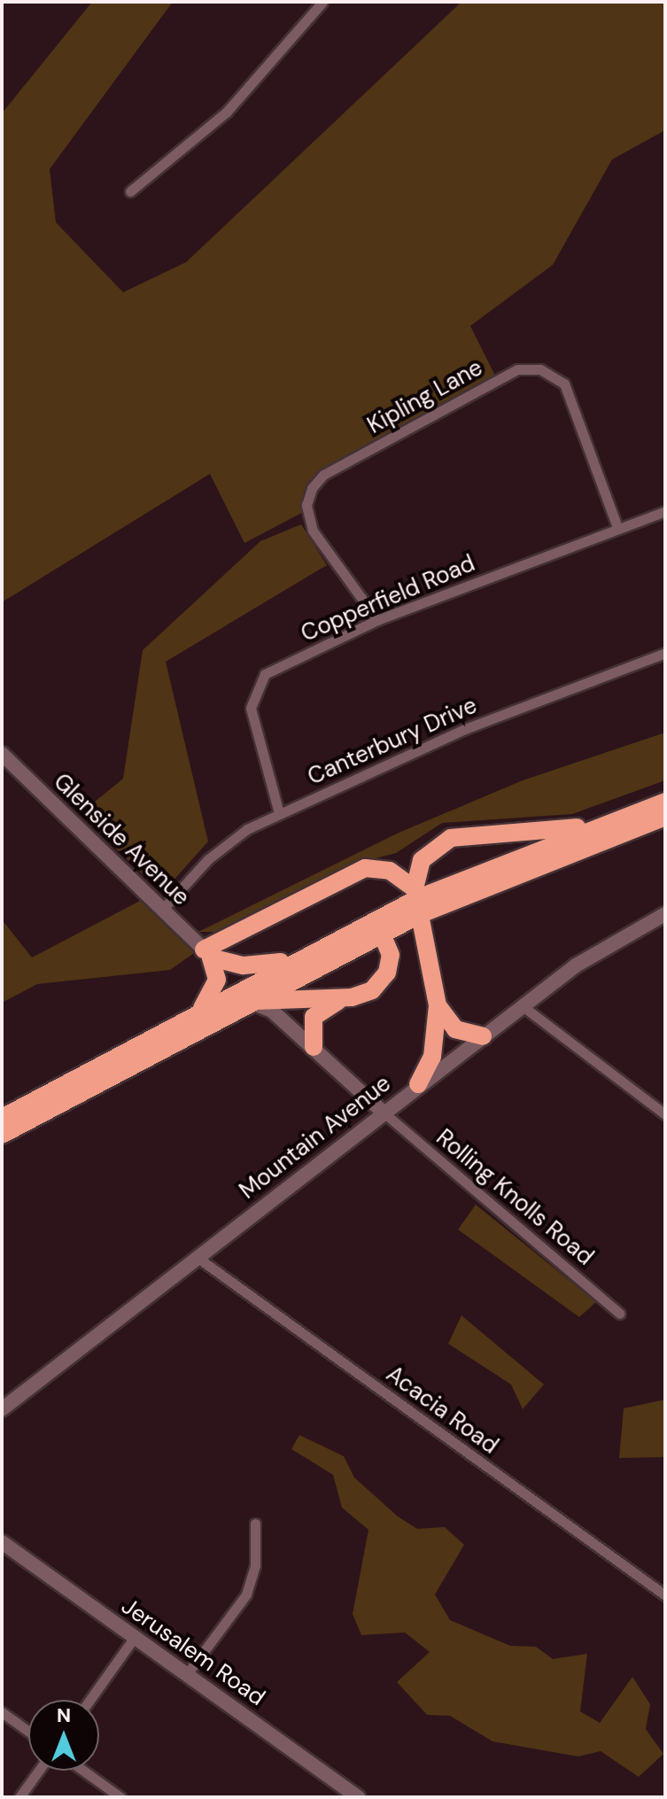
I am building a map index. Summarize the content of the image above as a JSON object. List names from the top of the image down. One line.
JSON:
{"streets":{"street":["Kipling Lane","Copperfield Road","Canterbury Drive","Glenside Avenue","Mountain Avenue","Rolling Knolls Road","Acacia Road","Jerusalem Road"]},"crossings":[["Kipling Lane","Copperfield Road"],["Copperfield Road","Canterbury Drive"],["Canterbury Drive","Glenside Avenue"],["Mountain Avenue","Rolling Knolls Road"],["Mountain Avenue","Acacia Road"]],"north":"top"}
